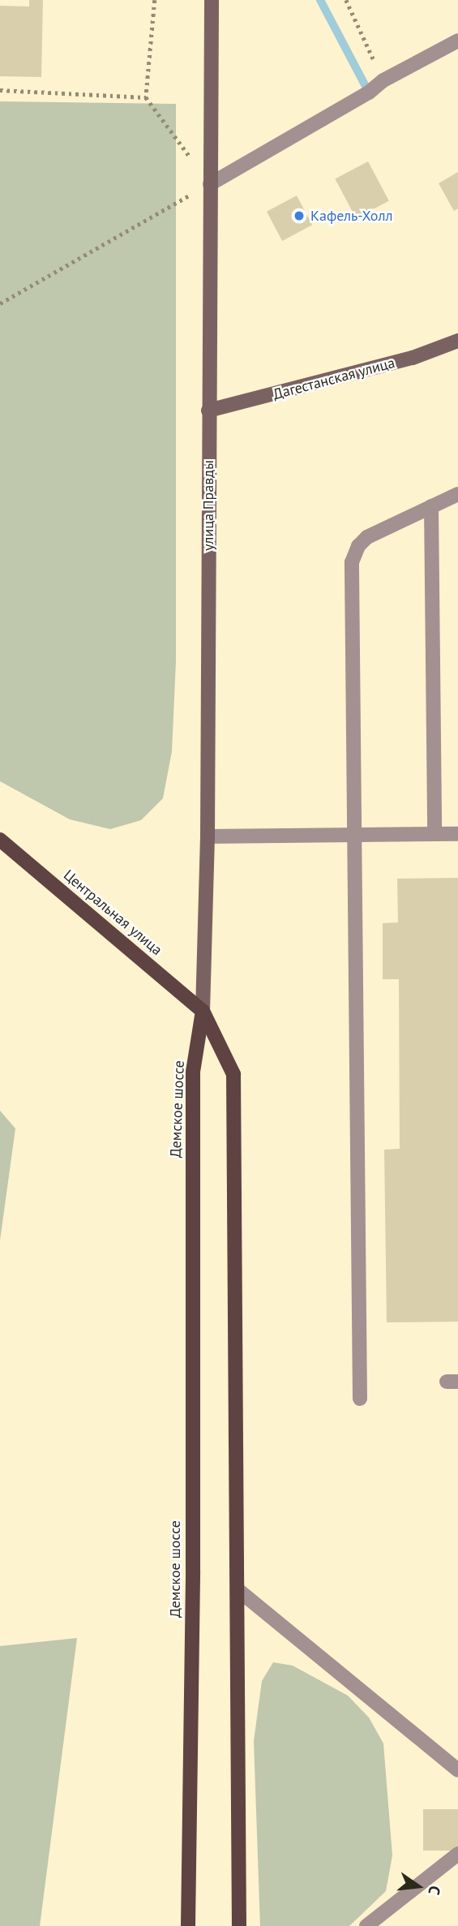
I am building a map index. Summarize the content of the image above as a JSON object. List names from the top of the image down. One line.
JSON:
{"streets":{"main road":["Дагестанская улица","улица Правды","Центральная улица","Демское шоссе"]},"crossings":[["Дагестанская улица","улица Правды"],["улица Правды","Центральная улица"],["улица Правды","Демское шоссе"],["Центральная улица","Демское шоссе"]],"places":["Кафель-Холл"],"north":"right"}
